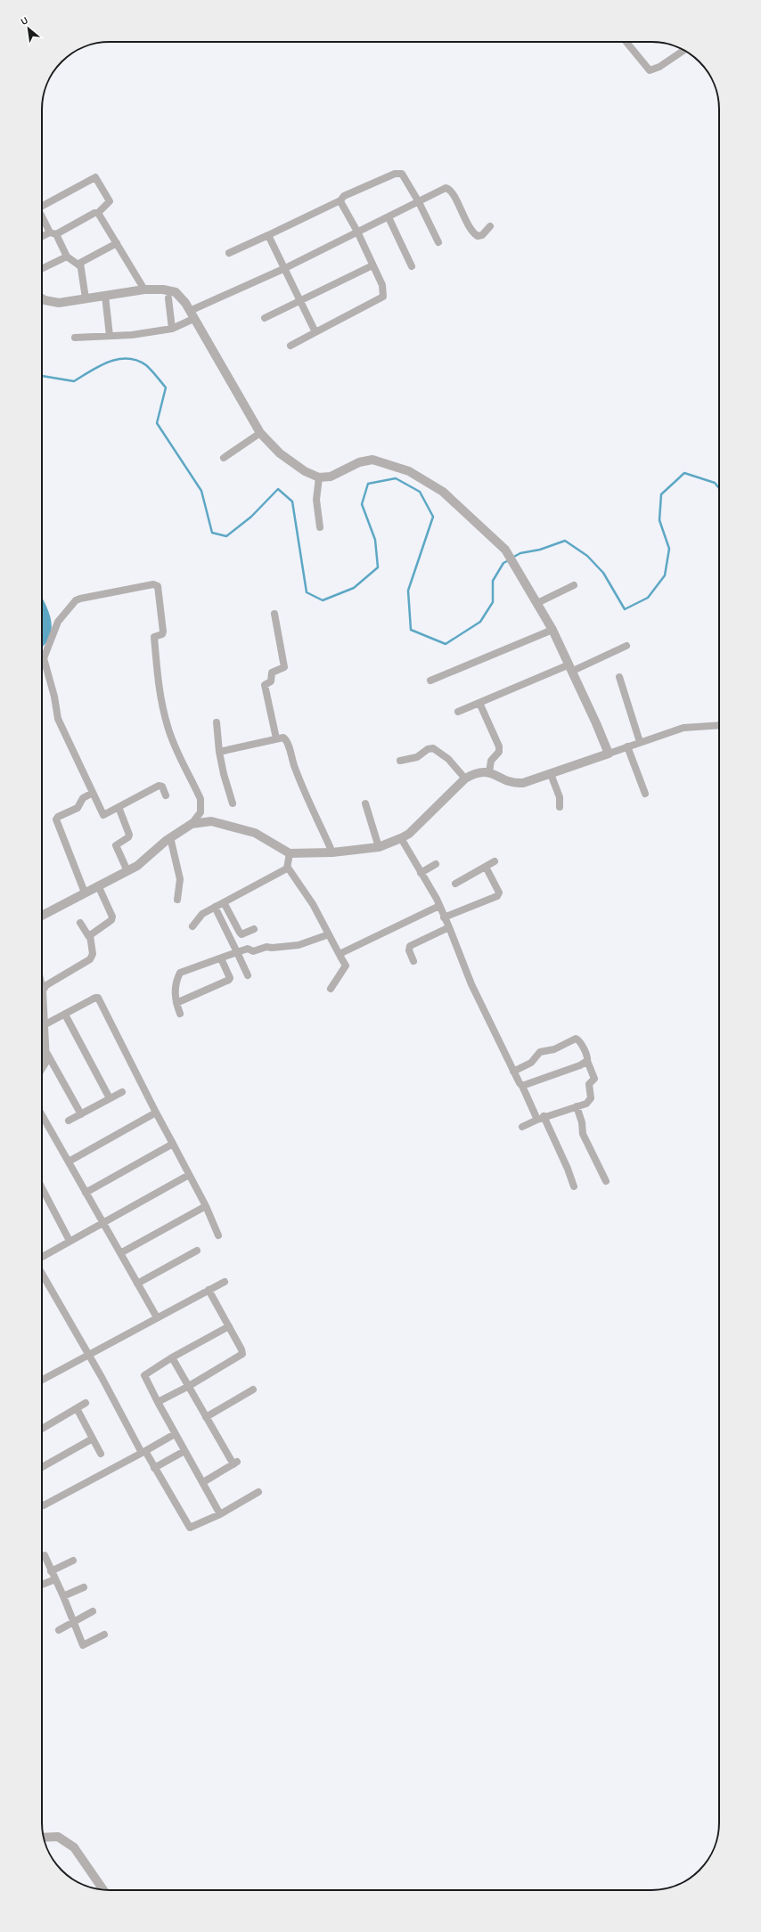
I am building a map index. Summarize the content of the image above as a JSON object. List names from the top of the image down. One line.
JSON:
{"north":"top left"}
